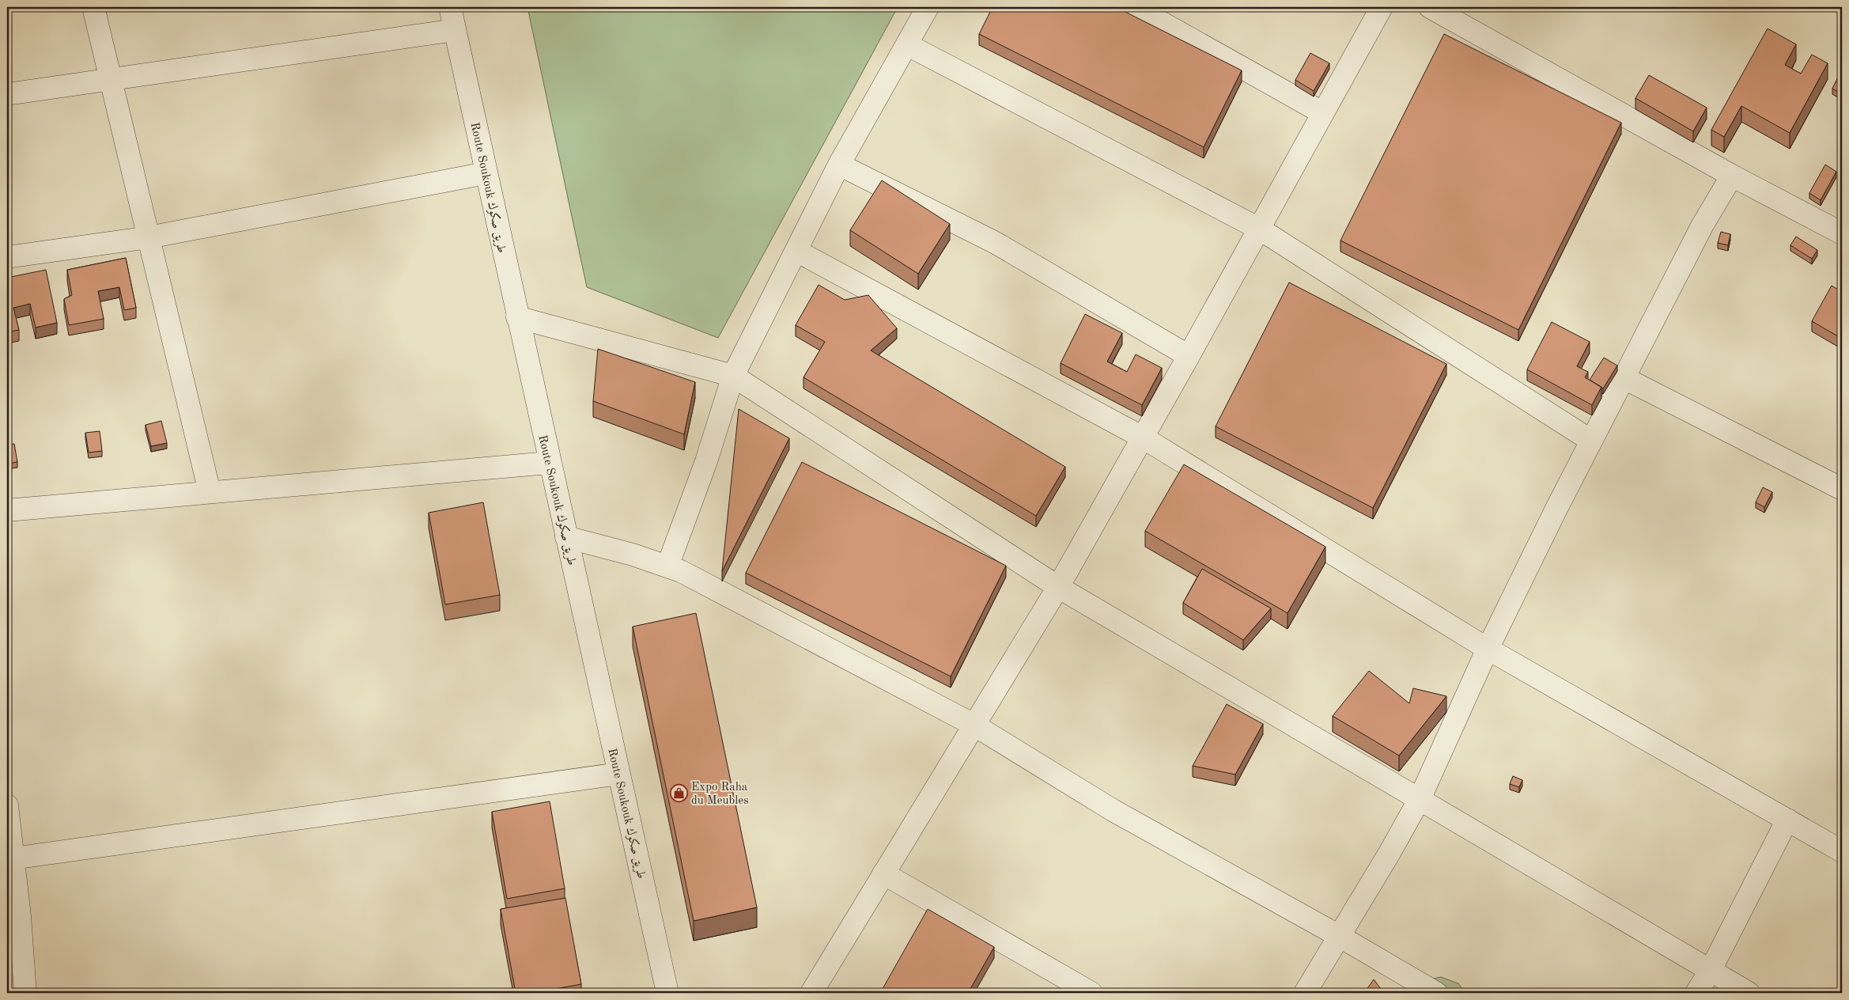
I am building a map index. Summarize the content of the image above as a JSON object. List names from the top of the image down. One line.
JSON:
{"streets":{"street":["Route Soukouk طريق صكوك"]},"places":{"shop":["Expo Raha du Meubles"]}}
